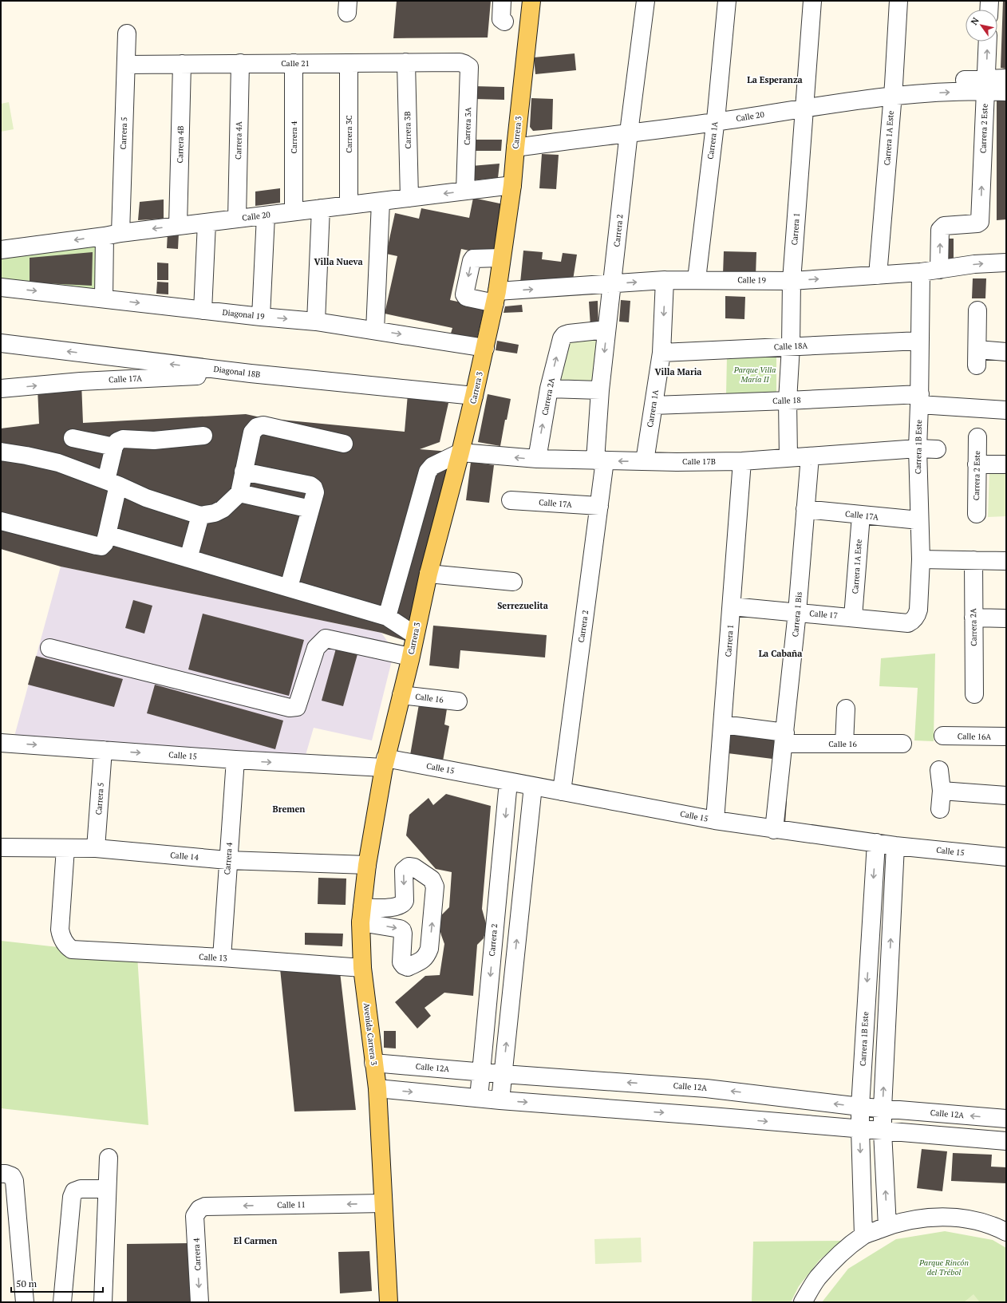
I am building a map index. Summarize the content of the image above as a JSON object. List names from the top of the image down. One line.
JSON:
{"streets":{"main road":["Carrera 3","Avenida Carrera 3"],"street":["Calle 21","Calle 20","Carrera 3A","Carrera 2 Este","Carrera 3B","Carrera 5","Carrera 3C","Carrera 4","Carrera 1A Este","Carrera 4A","Carrera 1A","Carrera 4B","Carrera 1","Carrera 2","Calle 19","Diagonal 19","Calle 18A","Diagonal 18B","Calle 17A","Carrera 2A","Calle 18","Carrera 1B Este","Calle 17B","Carrera 1 Bis","Calle 17","Calle 16","Calle 16A","Calle 15","Calle 14","Calle 13","Calle 12A","Calle 11"]},"crossings":[["Calle 21","Carrera 3A"],["Calle 21","Carrera 3B"],["Calle 21","Carrera 5"],["Calle 21","Carrera 3C"],["Calle 21","Carrera 4"],["Calle 21","Carrera 4A"],["Calle 21","Carrera 4B"],["Calle 20","Carrera 3A"],["Calle 20","Carrera 2 Este"],["Calle 20","Carrera 3B"],["Calle 20","Carrera 3"],["Calle 20","Carrera 5"],["Calle 20","Carrera 3C"],["Calle 20","Carrera 4"],["Calle 20","Carrera 1A Este"],["Calle 20","Carrera 4A"],["Calle 20","Carrera 1A"],["Calle 20","Carrera 4B"],["Calle 20","Carrera 1"],["Calle 20","Carrera 2"],["Carrera 2 Este","Calle 19"],["Carrera 3","Calle 19"],["Carrera 3","Diagonal 19"],["Carrera 3","Diagonal 18B"],["Carrera 3","Calle 17B"],["Carrera 3","Calle 16"],["Carrera 3","Calle 15"],["Carrera 3","Avenida Carrera 3"],["Carrera 5","Diagonal 19"],["Carrera 5","Calle 15"],["Carrera 5","Calle 14"],["Carrera 4","Calle 15"],["Carrera 4","Calle 14"],["Carrera 4","Calle 13"],["Carrera 4","Calle 11"],["Carrera 1A Este","Calle 19"],["Carrera 1A Este","Calle 17A"],["Carrera 1A Este","Calle 17"],["Carrera 1A","Calle 19"],["Carrera 1A","Calle 18A"],["Carrera 1A","Calle 18"],["Carrera 1A","Calle 17B"],["Carrera 1","Calle 19"],["Carrera 1","Calle 18A"],["Carrera 1","Calle 18"],["Carrera 1","Calle 17B"],["Carrera 1","Calle 17"],["Carrera 1","Calle 16"],["Carrera 1","Calle 15"],["Carrera 2","Calle 19"],["Carrera 2","Calle 17A"],["Carrera 2","Carrera 2A"],["Carrera 2","Calle 17B"],["Carrera 2","Calle 15"],["Carrera 2","Calle 12A"],["Calle 19","Carrera 1B Este"],["Calle 18A","Carrera 1B Este"],["Diagonal 18B","Calle 17A"],["Calle 17A","Carrera 1B Este"],["Calle 17A","Carrera 1 Bis"],["Carrera 2A","Calle 17B"],["Calle 18","Carrera 1B Este"],["Carrera 1B Este","Calle 17B"],["Carrera 1B Este","Calle 17"],["Carrera 1B Este","Calle 15"],["Carrera 1B Este","Calle 12A"],["Calle 17B","Carrera 1 Bis"],["Carrera 1 Bis","Calle 17"],["Carrera 1 Bis","Calle 16"],["Carrera 1 Bis","Calle 15"],["Calle 15","Avenida Carrera 3"],["Calle 14","Calle 13"],["Calle 14","Avenida Carrera 3"],["Calle 13","Avenida Carrera 3"],["Avenida Carrera 3","Calle 12A"],["Avenida Carrera 3","Calle 11"]],"one_way":["Carrera 2 Este","Carrera 2A","Calle 15","Calle 11"],"districts":["La Esperanza","Villa Nueva","Villa Maria","Serrezuelita","La Cabaña","Bremen","El Carmen"],"parks":["Parque Villa María II","Parque Rincón del Trébol"],"scale_bar":"50 m","north":"top left"}
